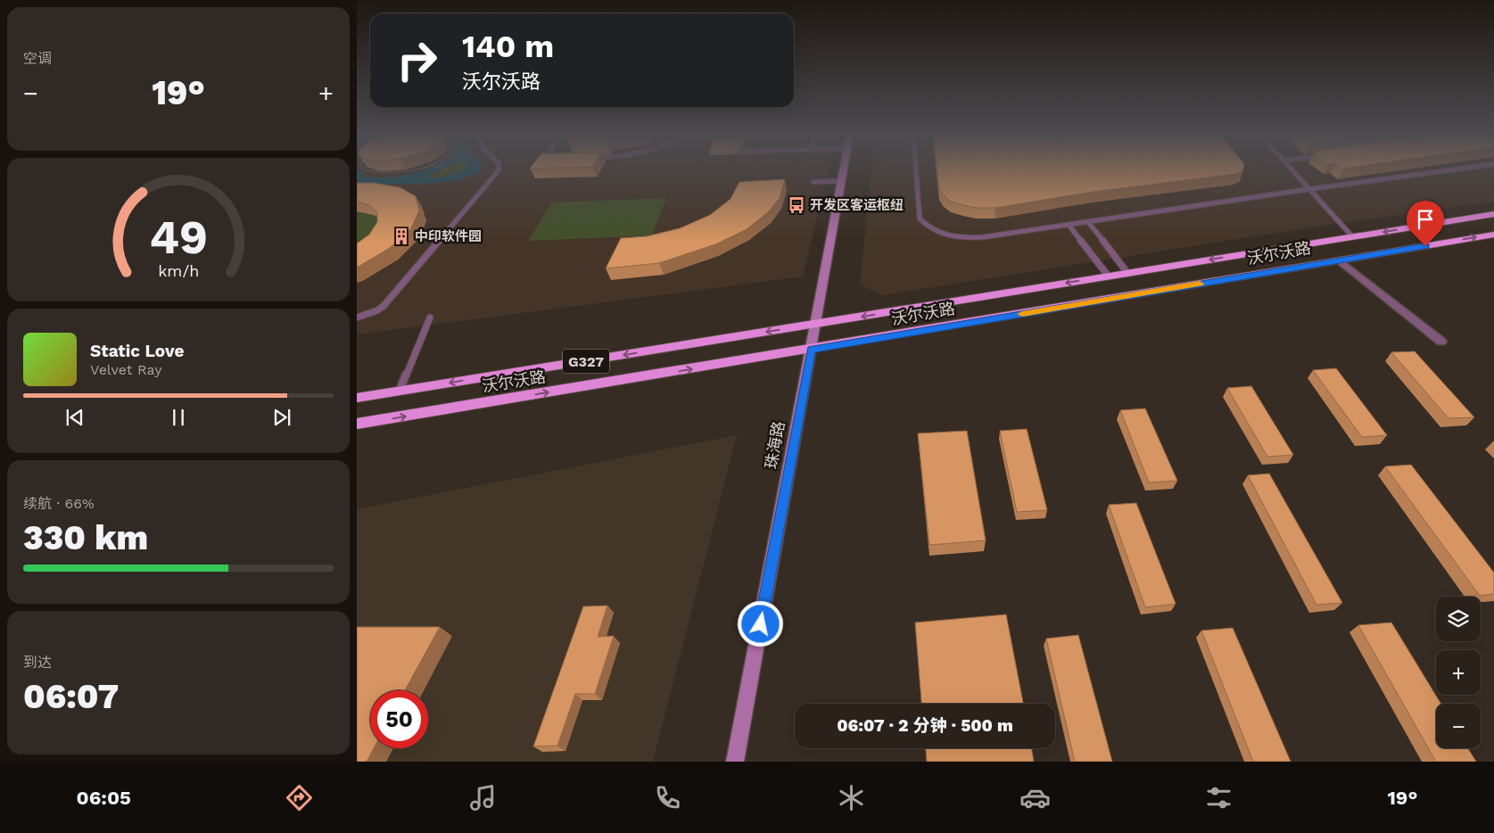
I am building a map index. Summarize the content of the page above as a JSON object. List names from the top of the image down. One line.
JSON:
{"streets":{"highway":["沃尔沃路","G327"],"main road":["珠海路"]},"crossings":[["沃尔沃路","珠海路"]],"places":{"bus stop":["开发区客运枢纽"],"building":["中印软件园"]},"page":{"tile":["空调",["续航 · 66%","330 km"],["到达","06:07"]],"turn":["140 m","沃尔沃路"],"heat":["−","19°","+"],"song":["Static Love","Velvet Ray"],"map_buttons":["+","−"],"limit":"50","trip":"06:07 · 2 分钟 · 500 m","tabs":["06:05","19°"],"gauge":["49","km/h"]}}
